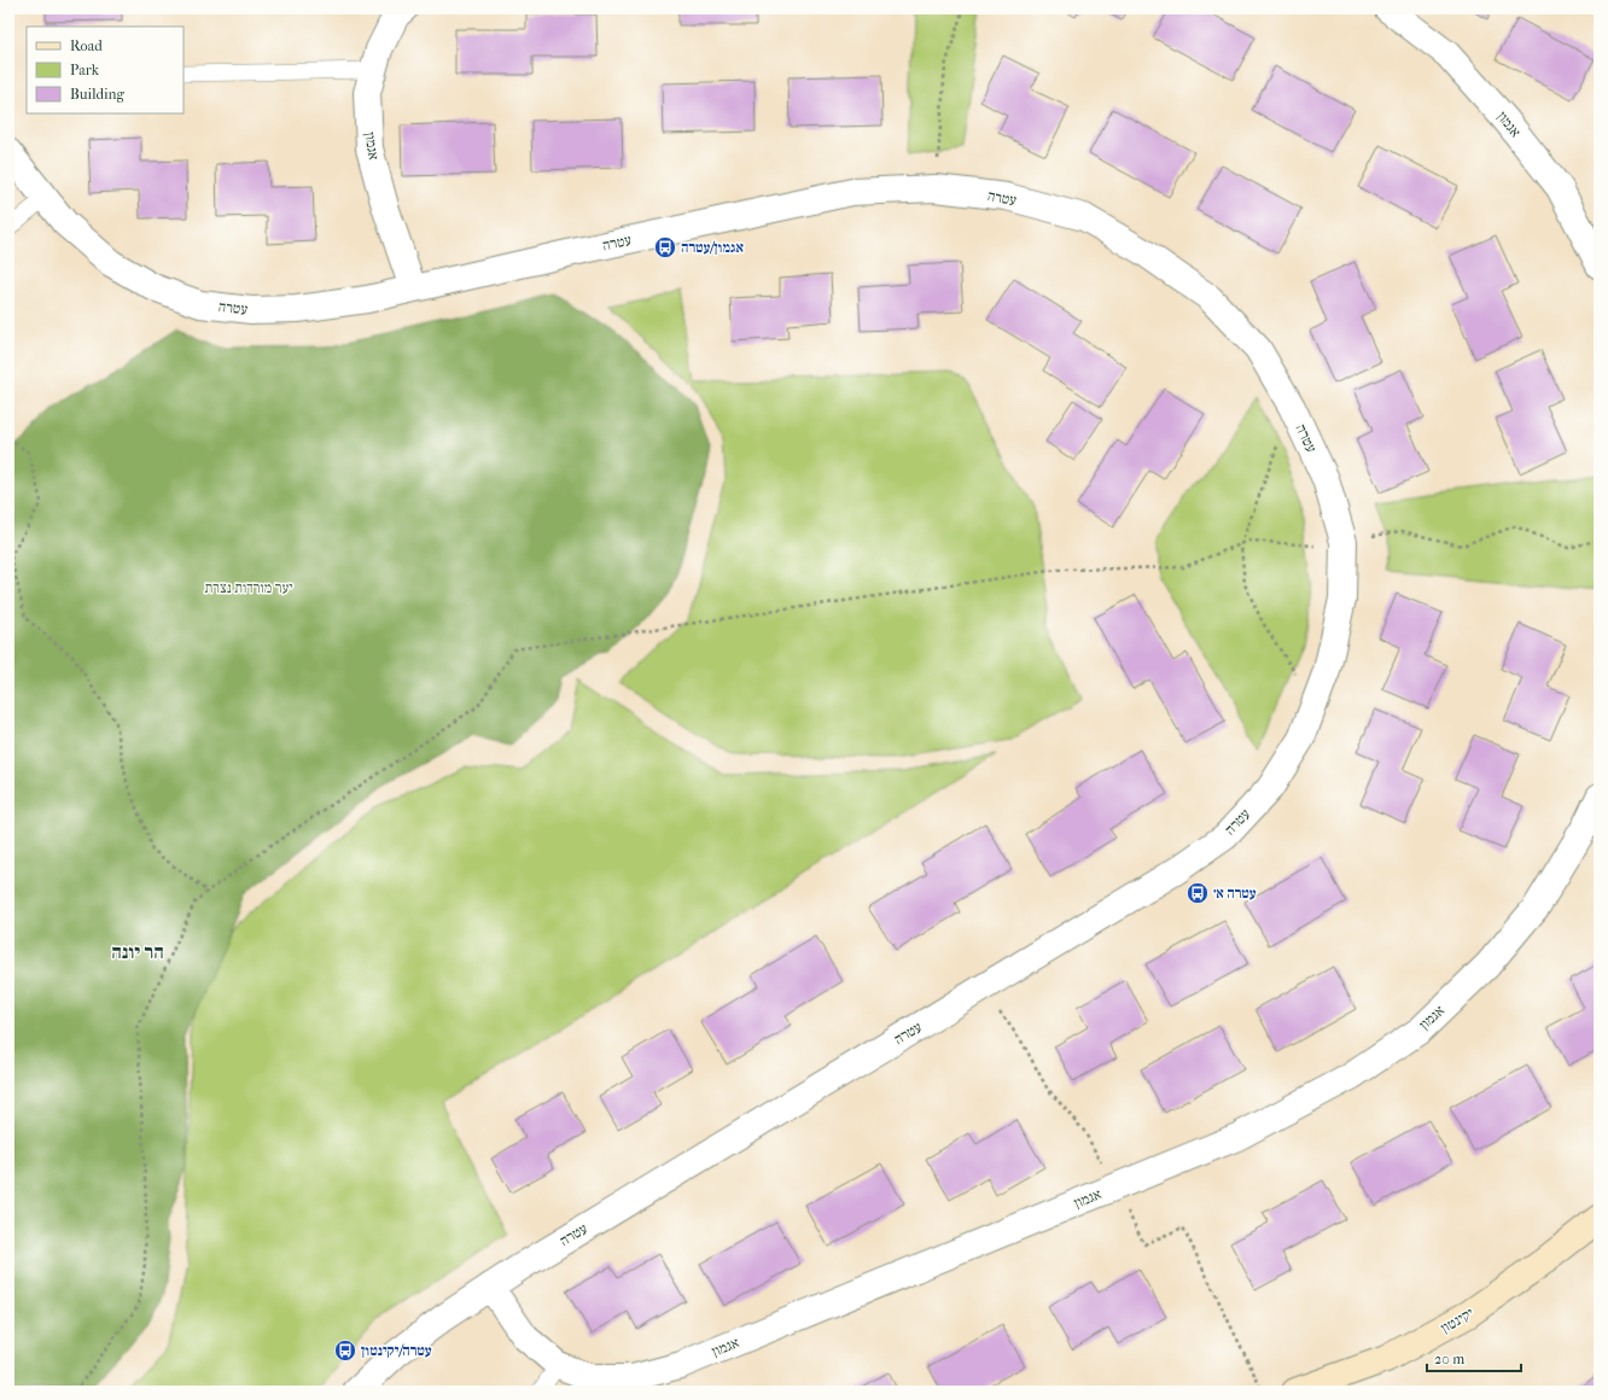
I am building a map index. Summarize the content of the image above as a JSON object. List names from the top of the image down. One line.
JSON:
{"streets":{"street":["אגמון","עטרה","יקינטון"]},"crossings":[["אגמון","עטרה"]],"districts":["הר יונה"],"parks":["יער מורדות נצרת"],"places":{"bus stop":["אגמון/עטרה","עטרה א׳","עטרה/יקינטון"]},"legend":["Road","Park","Building"],"scale_bar":"20 m"}
